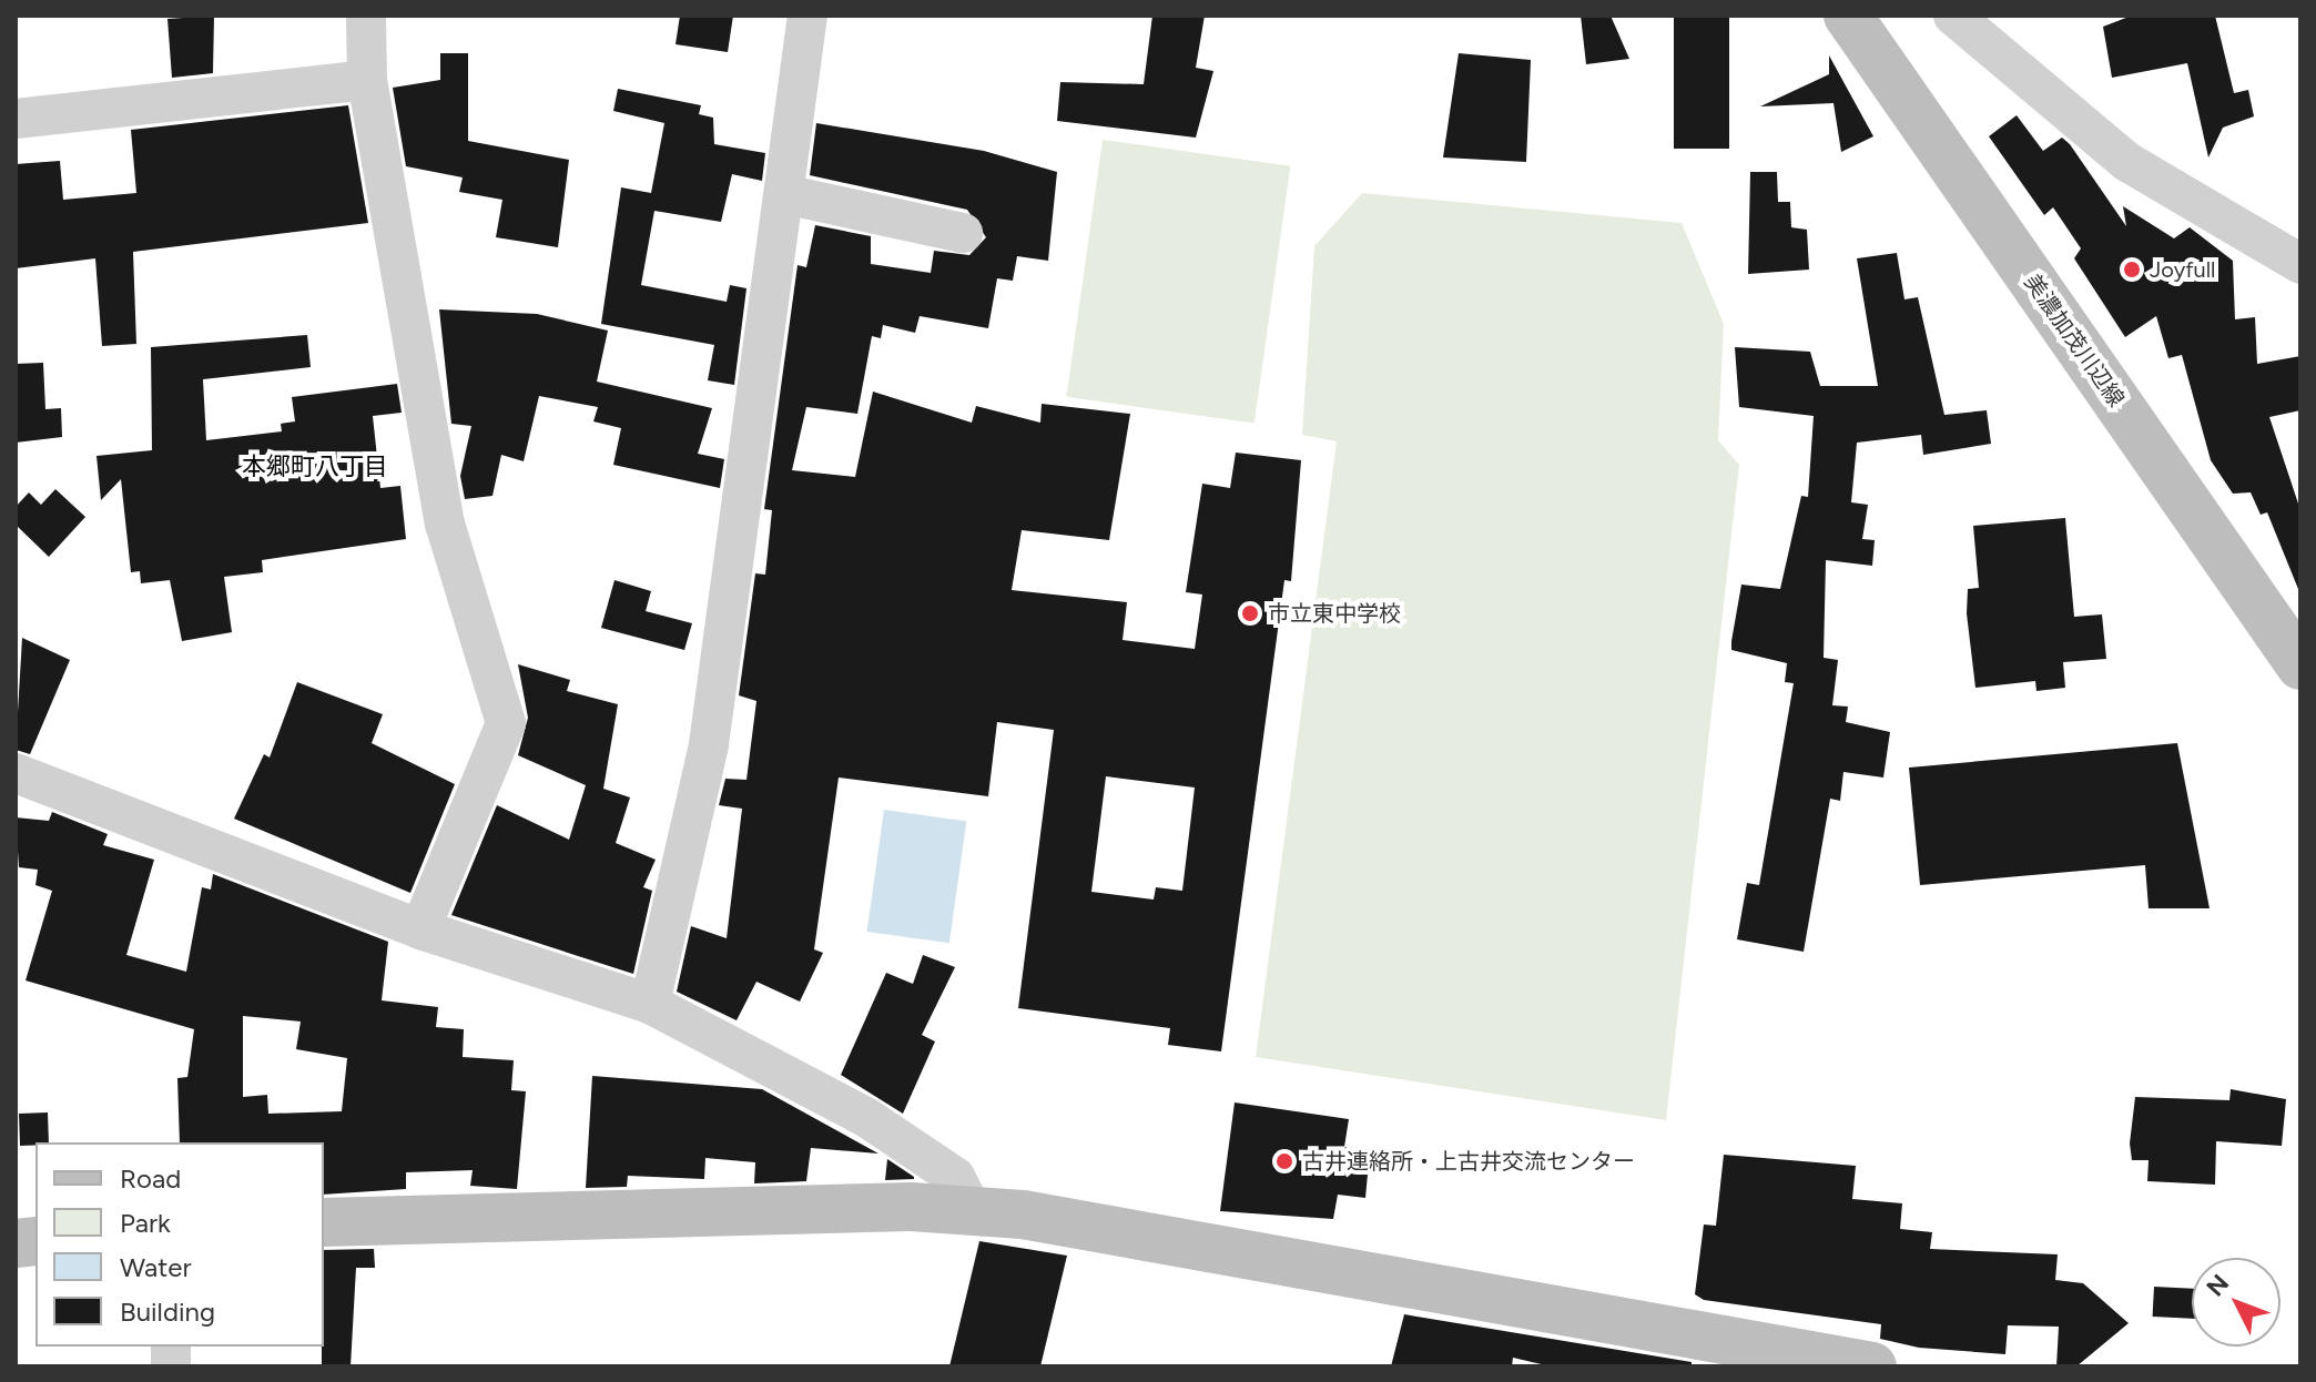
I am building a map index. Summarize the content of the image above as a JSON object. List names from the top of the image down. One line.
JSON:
{"streets":{"street":["美濃加茂川辺線"]},"districts":["本郷町八丁目"],"places":["Joyfull","市立東中学校","古井連絡所・上古井交流センター"],"legend":["Road","Park","Water","Building"],"north":"top left"}
